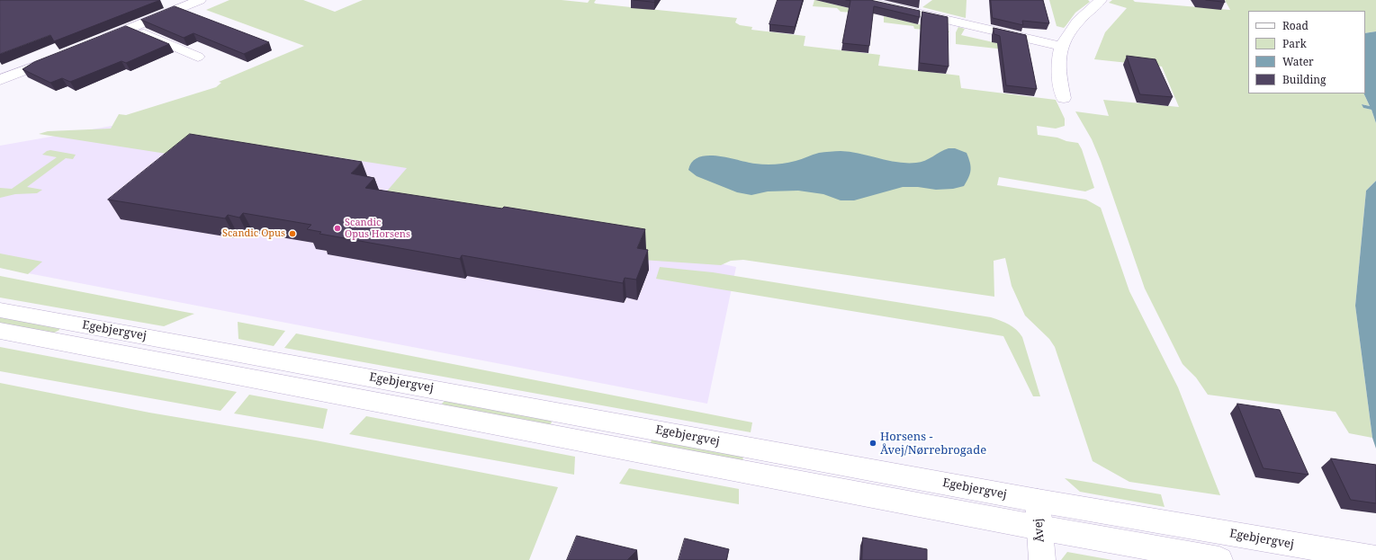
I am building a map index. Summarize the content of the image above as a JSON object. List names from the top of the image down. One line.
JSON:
{"streets":{"street":["Egebjergvej","Åvej"]},"crossings":[["Egebjergvej","Åvej"]],"places":["Scandic Opus Horsens","Scandic Opus","Horsens - Åvej/Nørrebrogade"],"legend":["Road","Park","Water","Building"]}
